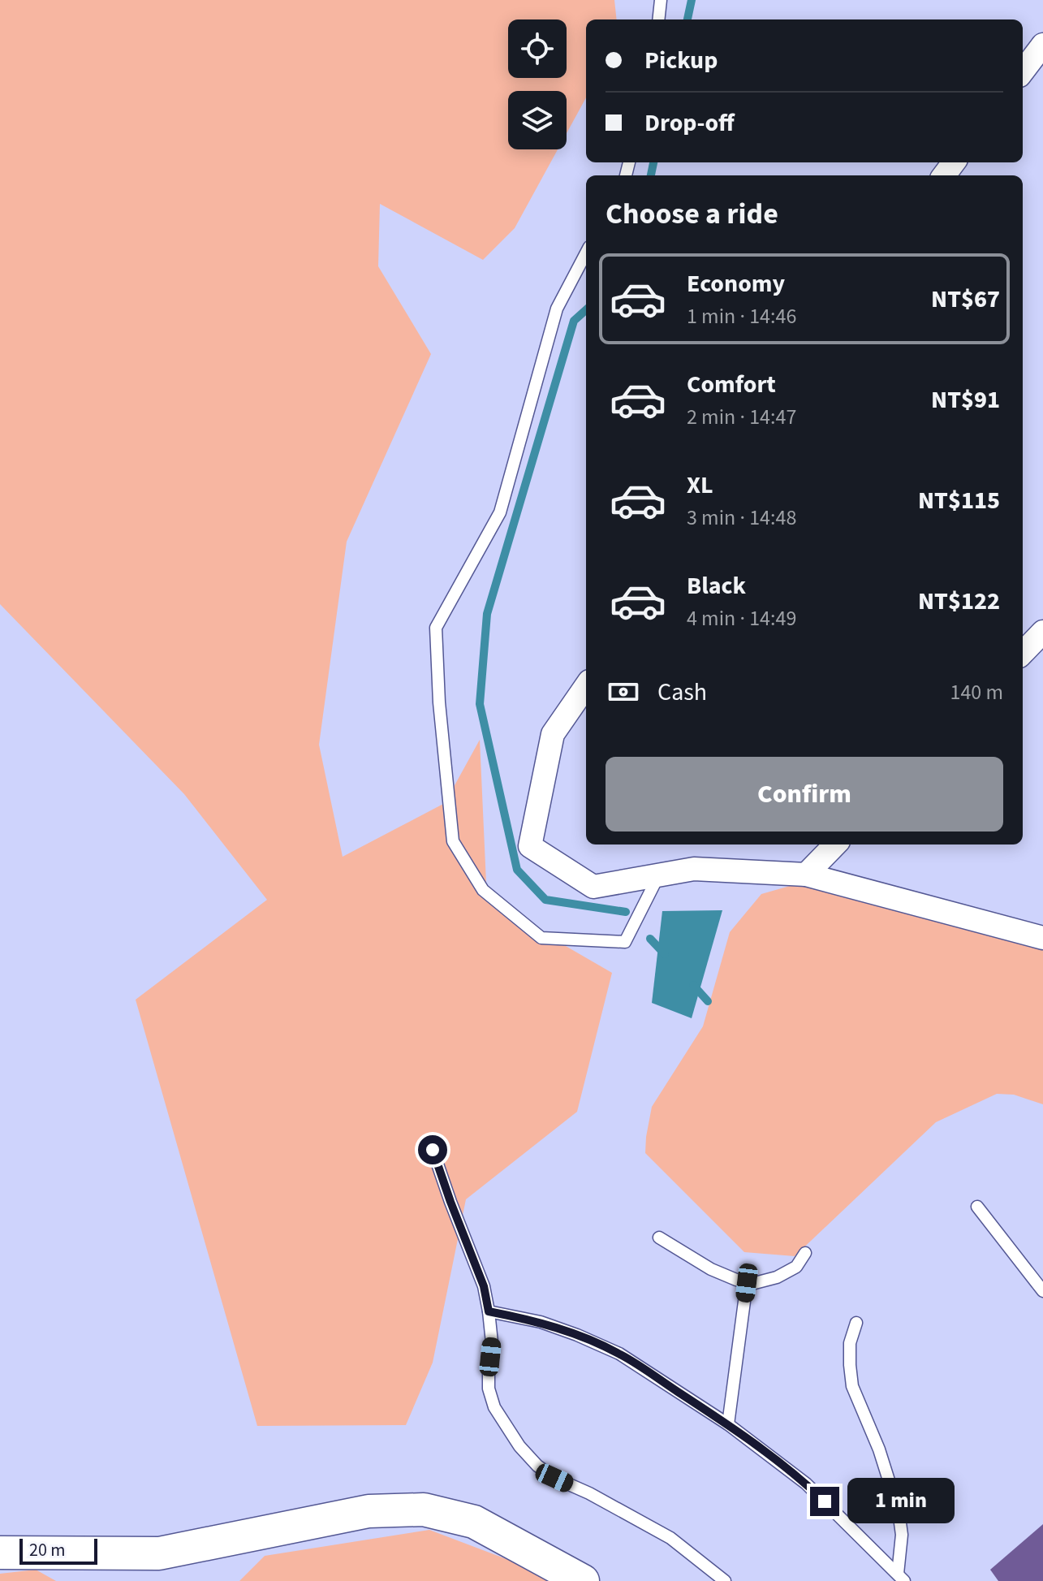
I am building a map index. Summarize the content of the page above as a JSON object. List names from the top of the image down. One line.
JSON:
{"scale_bar":"20 m","page":{"banner":["Pickup","Drop-off"],"heading":"Choose a ride","list":[{"name":"Economy","note":"1 min · 14:46","value":"NT$67"},{"name":"Comfort","note":"2 min · 14:47","value":"NT$91"},{"name":"XL","note":"3 min · 14:48","value":"NT$115"},{"name":"Black","note":"4 min · 14:49","value":"NT$122"}],"pay":["Cash","140 m"],"buttons":"Confirm","bubble":"1 min","scale":"20 m"}}
